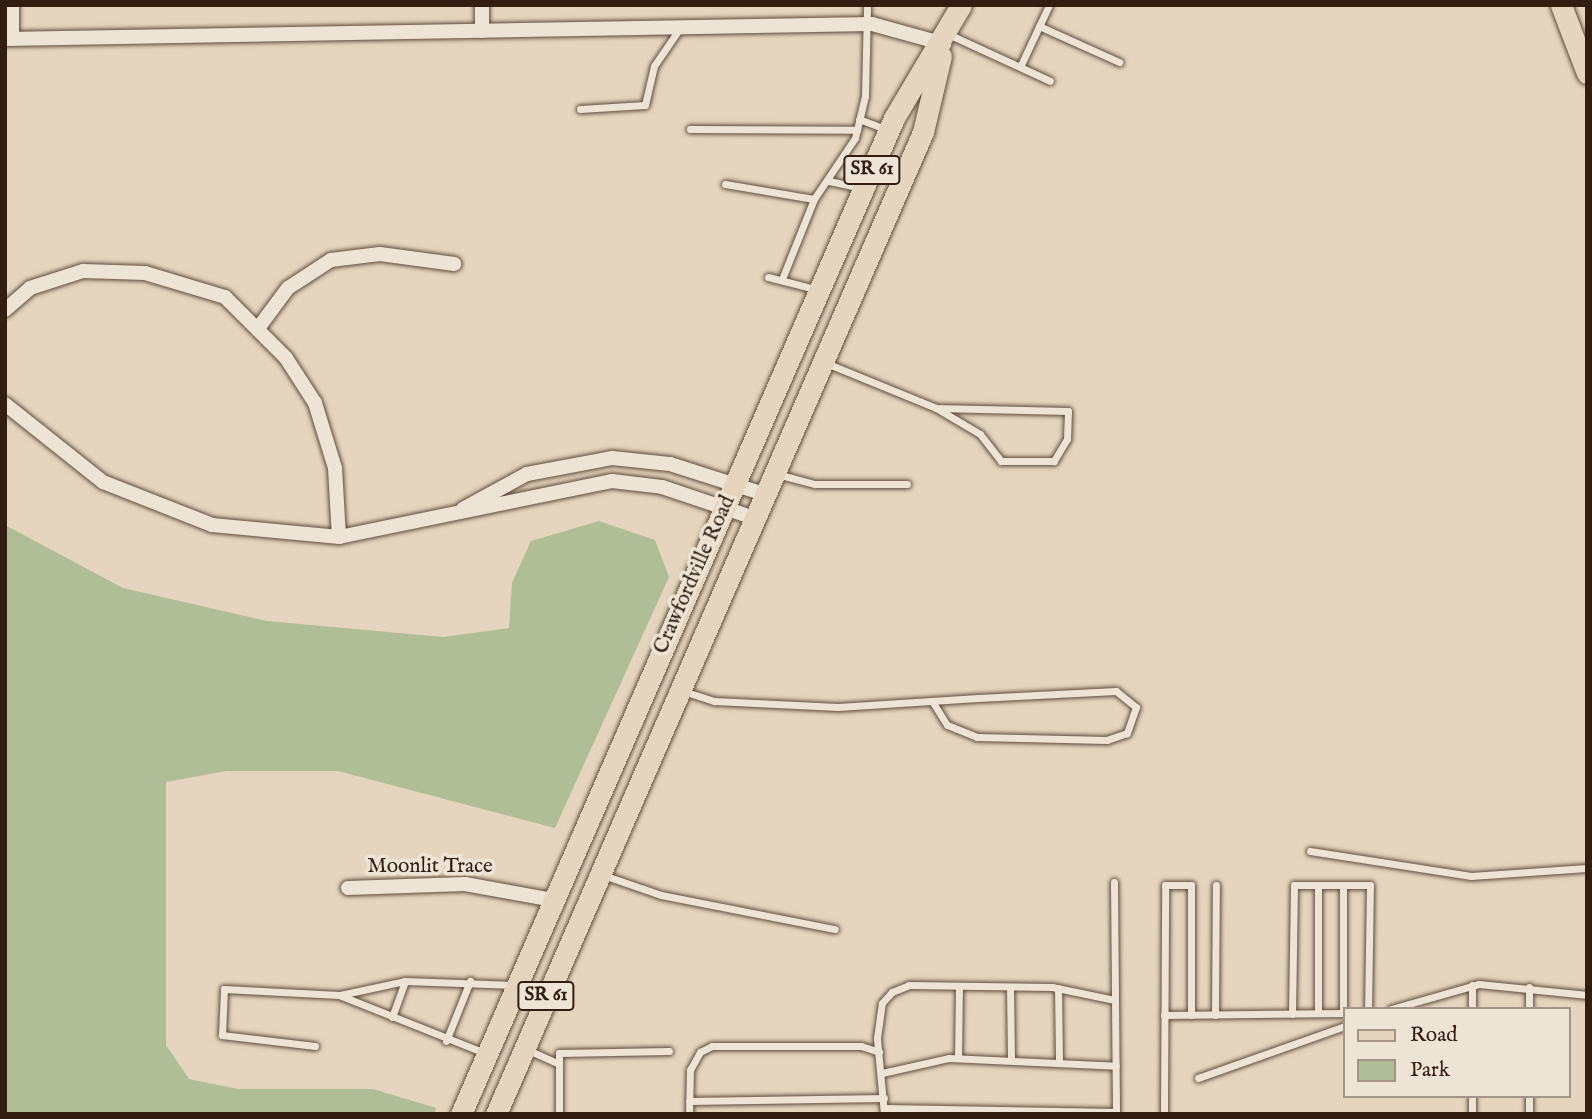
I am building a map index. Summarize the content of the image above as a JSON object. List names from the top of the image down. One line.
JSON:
{"streets":{"main road":["SR 61","Crawfordville Road"],"street":["Moonlit Trace"]},"crossings":[["Crawfordville Road","Moonlit Trace"]],"legend":["Road","Park"]}
